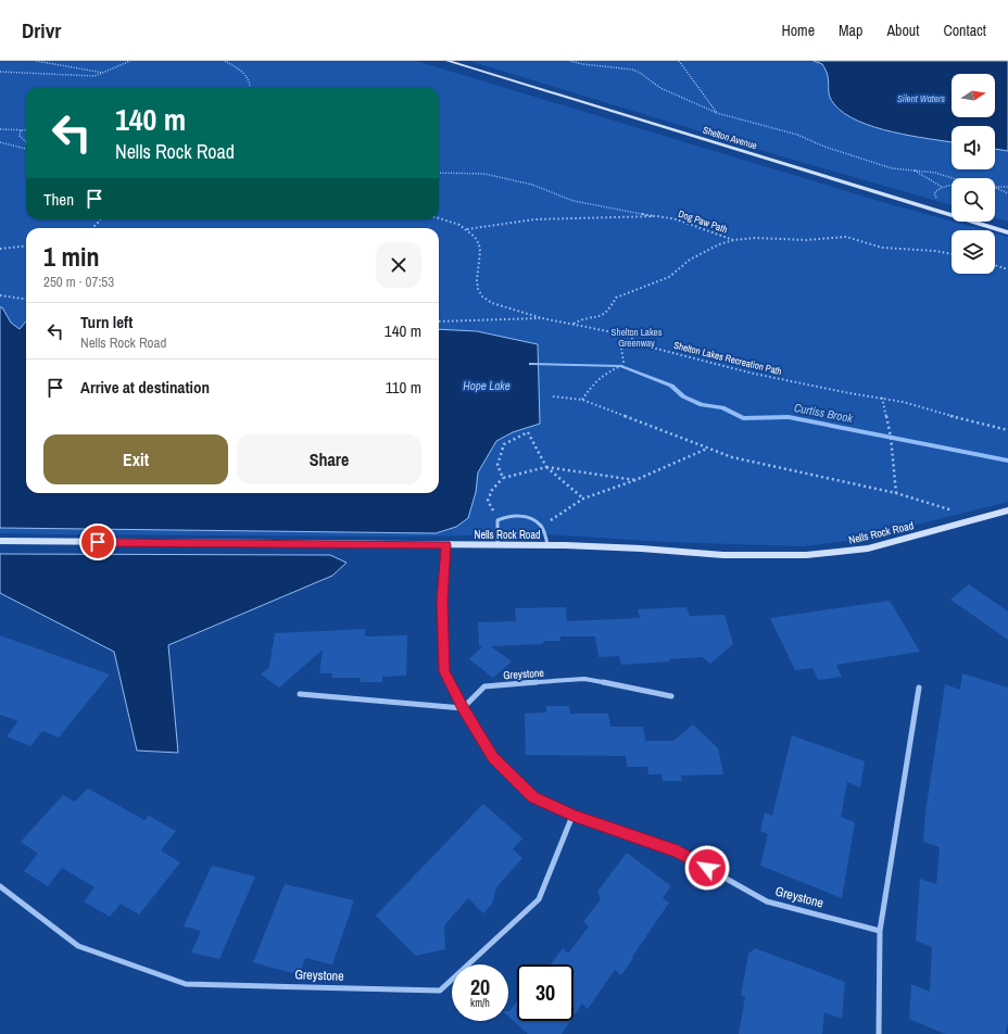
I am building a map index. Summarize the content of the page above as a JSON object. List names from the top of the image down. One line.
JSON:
{"streets":{"main road":["Shelton Avenue","Nells Rock Road"],"street":["Greystone"],"path":["Dog Paw Path","Shelton Lakes Recreation Path"]},"crossings":[["Dog Paw Path","Shelton Lakes Recreation Path"],["Nells Rock Road","Greystone"]],"water":["Silent Waters","Hope Lake","Curtiss Brook"],"parks":["Shelton Lakes Greenway"],"north":"right","page":{"header":"Drivr","nav":["Home","Map","About","Contact"],"turn":["140 m","Nells Rock Road"],"then":"Then","heading":["1 min","250 m · 07:53"],"list":[{"name":"Turn left","note":"Nells Rock Road","value":"140 m"},{"name":"Arrive at destination","value":"110 m"}],"buttons":["Exit","Share"],"speed":"20 km/h","limit":"30"}}
